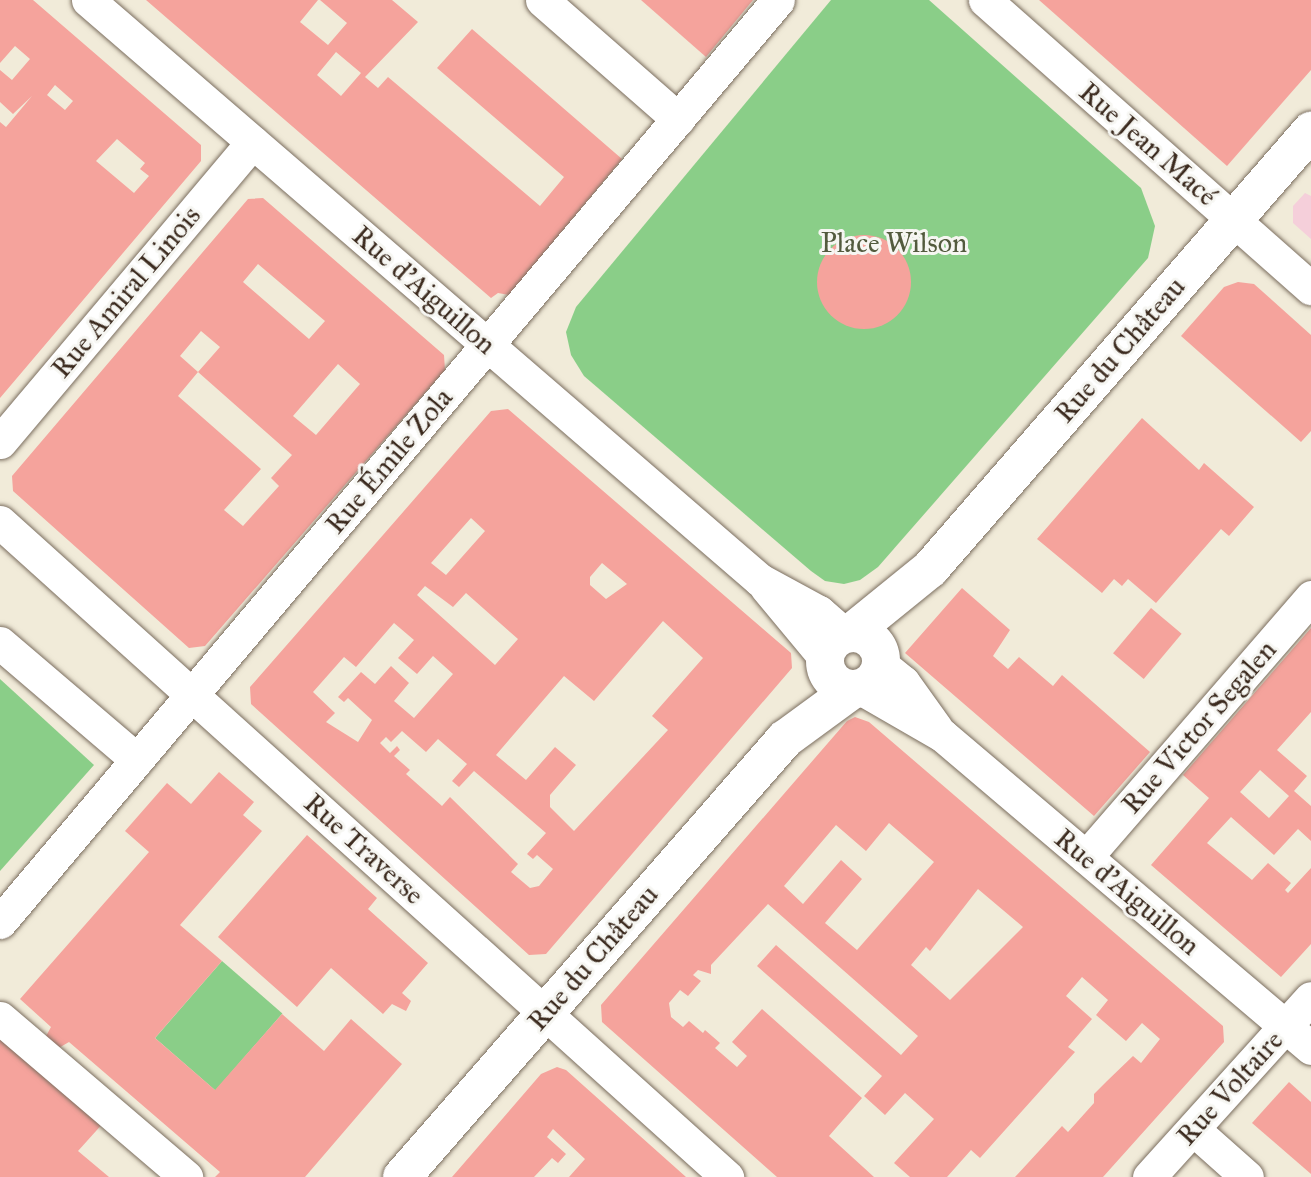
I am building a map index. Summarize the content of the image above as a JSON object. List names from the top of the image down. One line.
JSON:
{"streets":{"main road":["Rue du Château"],"street":["Rue Jean Macé","Rue d'Aiguillon","Rue Amiral Linois","Rue Émile Zola","Rue Victor Segalen","Rue Traverse","Rue Voltaire"]},"crossings":[["Rue Jean Macé","Rue du Château"],["Rue d'Aiguillon","Rue Amiral Linois"],["Rue d'Aiguillon","Rue du Château"],["Rue d'Aiguillon","Rue Émile Zola"],["Rue d'Aiguillon","Rue Victor Segalen"],["Rue d'Aiguillon","Rue Voltaire"],["Rue du Château","Rue Traverse"],["Rue Émile Zola","Rue Traverse"]],"parks":["Place Wilson"]}
